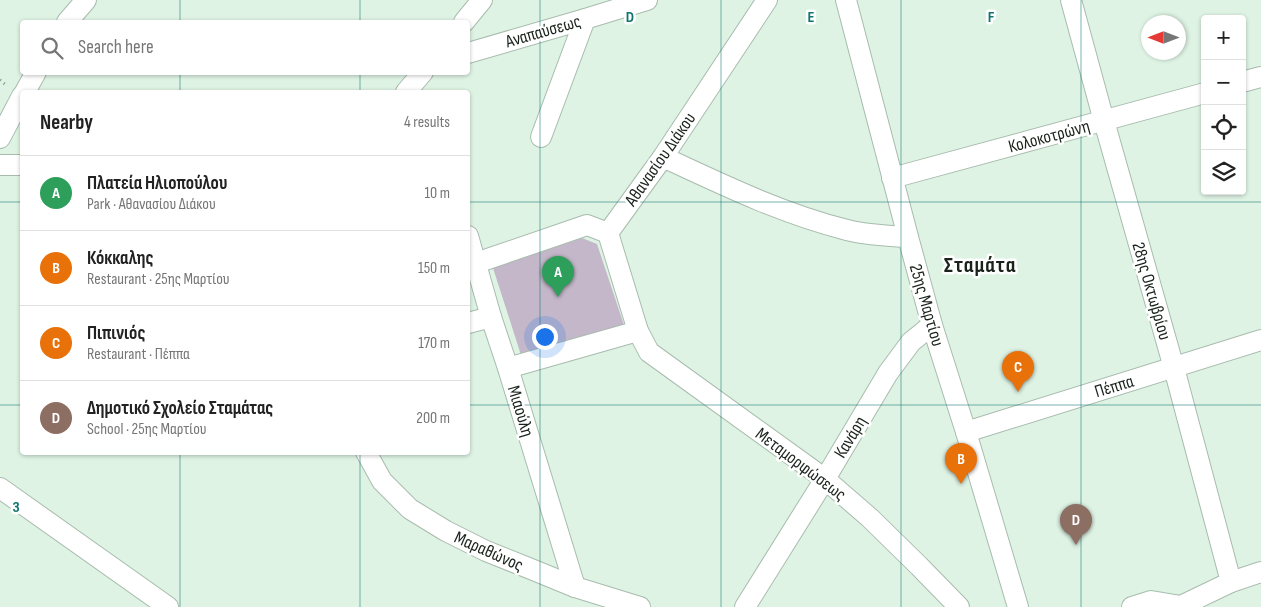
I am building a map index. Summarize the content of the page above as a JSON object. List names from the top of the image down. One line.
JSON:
{"streets":{"street":["Αναπαύσεως","Κολοκοτρώνη","Αθανασίου Διάκου","28ης Οκτωβρίου","25ης Μαρτίου","Πέππα","Μιαούλη","Κανάρη","Μεταμορφώσεως","Μαραθώνος"]},"crossings":[["Κολοκοτρώνη","28ης Οκτωβρίου"],["Κολοκοτρώνη","25ης Μαρτίου"],["28ης Οκτωβρίου","Πέππα"],["25ης Μαρτίου","Πέππα"],["25ης Μαρτίου","Κανάρη"],["Μιαούλη","Μαραθώνος"],["Κανάρη","Μεταμορφώσεως"]],"districts":["Σταμάτα"],"north":"left","page":{"map_buttons":["+","−"],"search":"Search here","heading":["Nearby","4 results"],"list":[{"mark":"A","name":"Πλατεία Ηλιοπούλου","note":"Park · Αθανασίου Διάκου","value":"10 m"},{"mark":"B","name":"Κόκκαλης","note":"Restaurant · 25ης Μαρτίου","value":"150 m"},{"mark":"C","name":"Πιπινιός","note":"Restaurant · Πέππα","value":"170 m"},{"mark":"D","name":"Δημοτικό Σχολείο Σταμάτας","note":"School · 25ης Μαρτίου","value":"200 m"}],"pins":["A","C","B","D"]},"grid":{"columns":["D","E","F"],"rows":["3"]}}
